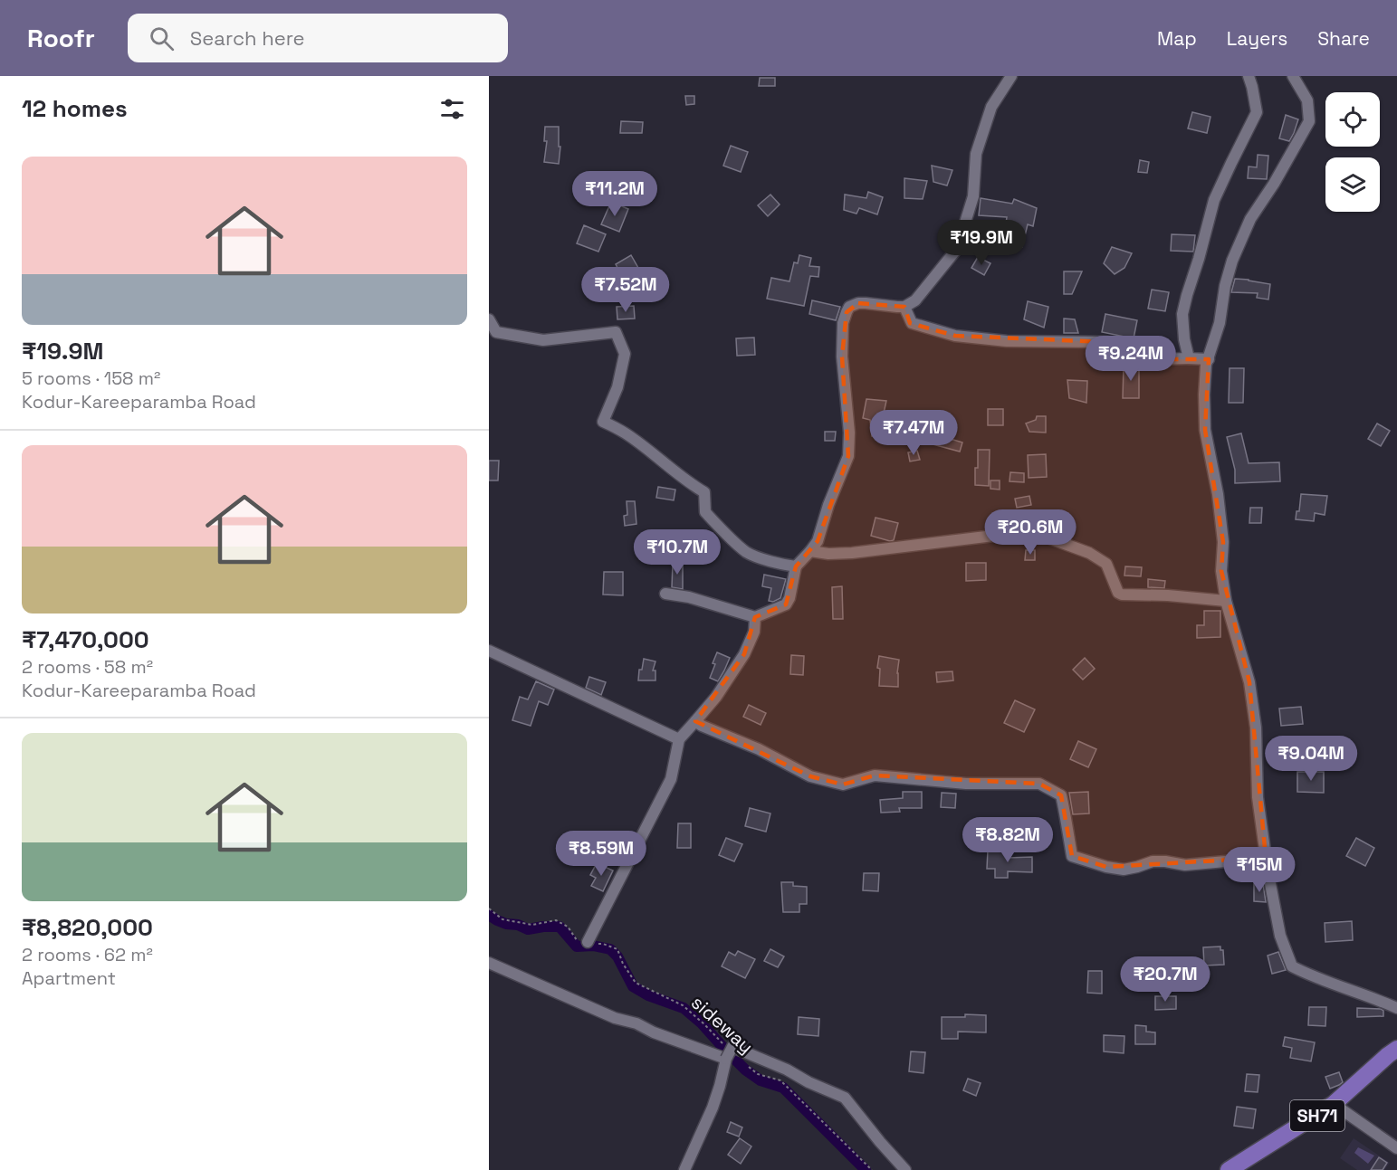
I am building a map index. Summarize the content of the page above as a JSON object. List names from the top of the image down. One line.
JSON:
{"streets":{"main road":["SH71"],"path":["sideway"]},"page":{"header":"Roofr","search":"Search here","nav":["Map","Layers","Share"],"heading":"12 homes","list":[{"name":"₹19.9M","note":"5 rooms · 158 m² · Kodur-Kareeparamba Road"},{"name":"₹7,470,000","note":"2 rooms · 58 m² · Kodur-Kareeparamba Road"},{"name":"₹8,820,000","note":"2 rooms · 62 m² · Apartment"}],"price":["₹11.2M","₹19.9M","₹7.52M","₹9.24M","₹7.47M","₹20.6M","₹10.7M","₹9.04M","₹8.82M","₹8.59M","₹15M","₹20.7M"]}}
